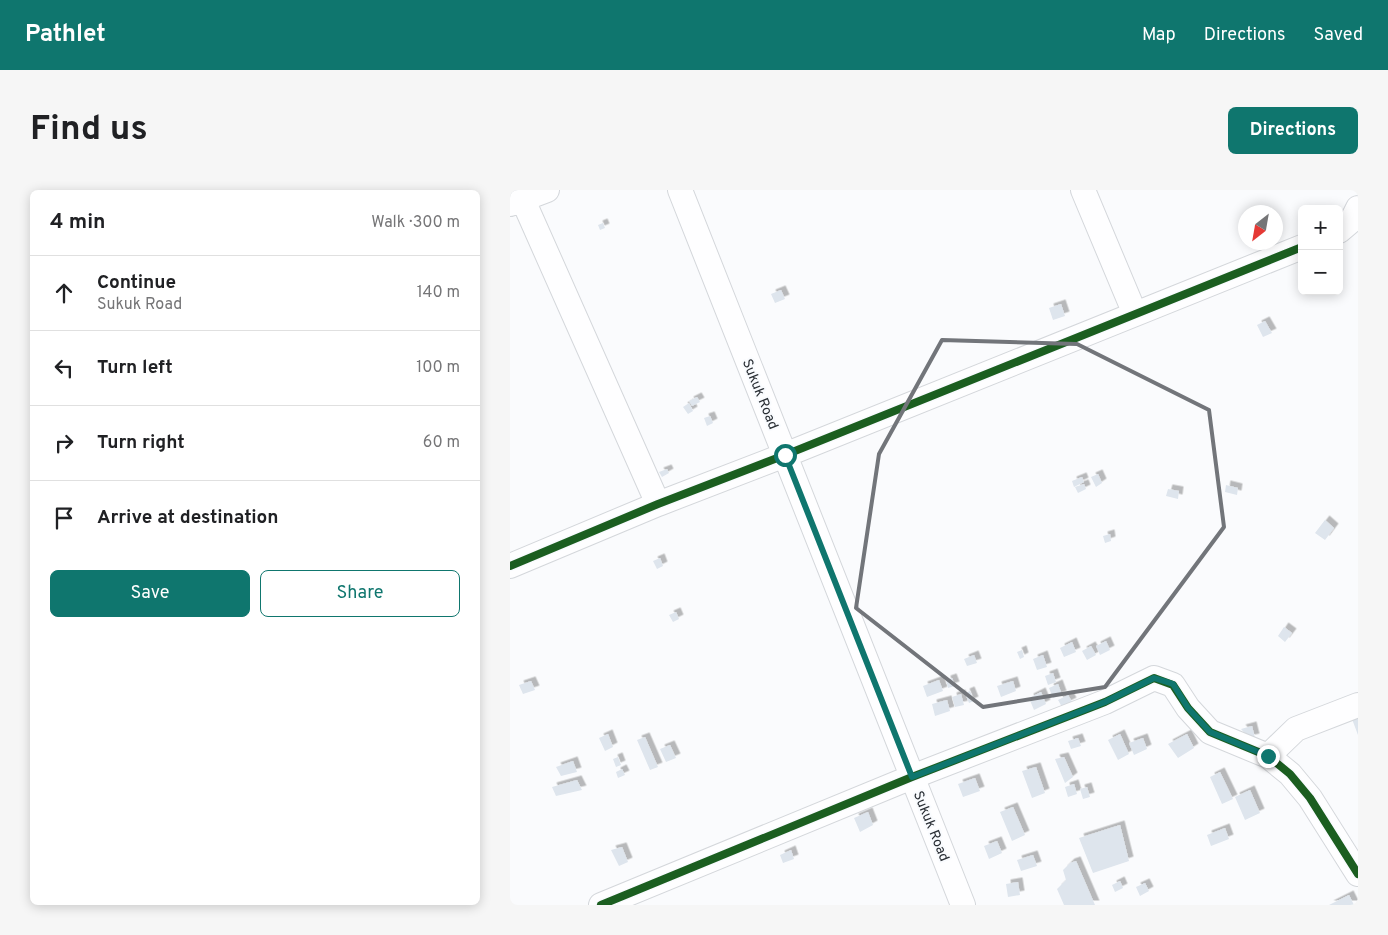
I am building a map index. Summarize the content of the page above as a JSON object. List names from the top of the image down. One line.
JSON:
{"streets":{"street":["Sukuk Road"]},"north":"bottom left","page":{"header":"Pathlet","nav":["Map","Directions","Saved"],"buttons":["Directions",["Save","Share"]],"title":"Find us","heading":["4 min","Walk · 300 m"],"map_buttons":["+","−"],"list":[["Continue","Sukuk Road","140 m"],["Turn left","100 m"],["Turn right","60 m"],"Arrive at destination"]}}
